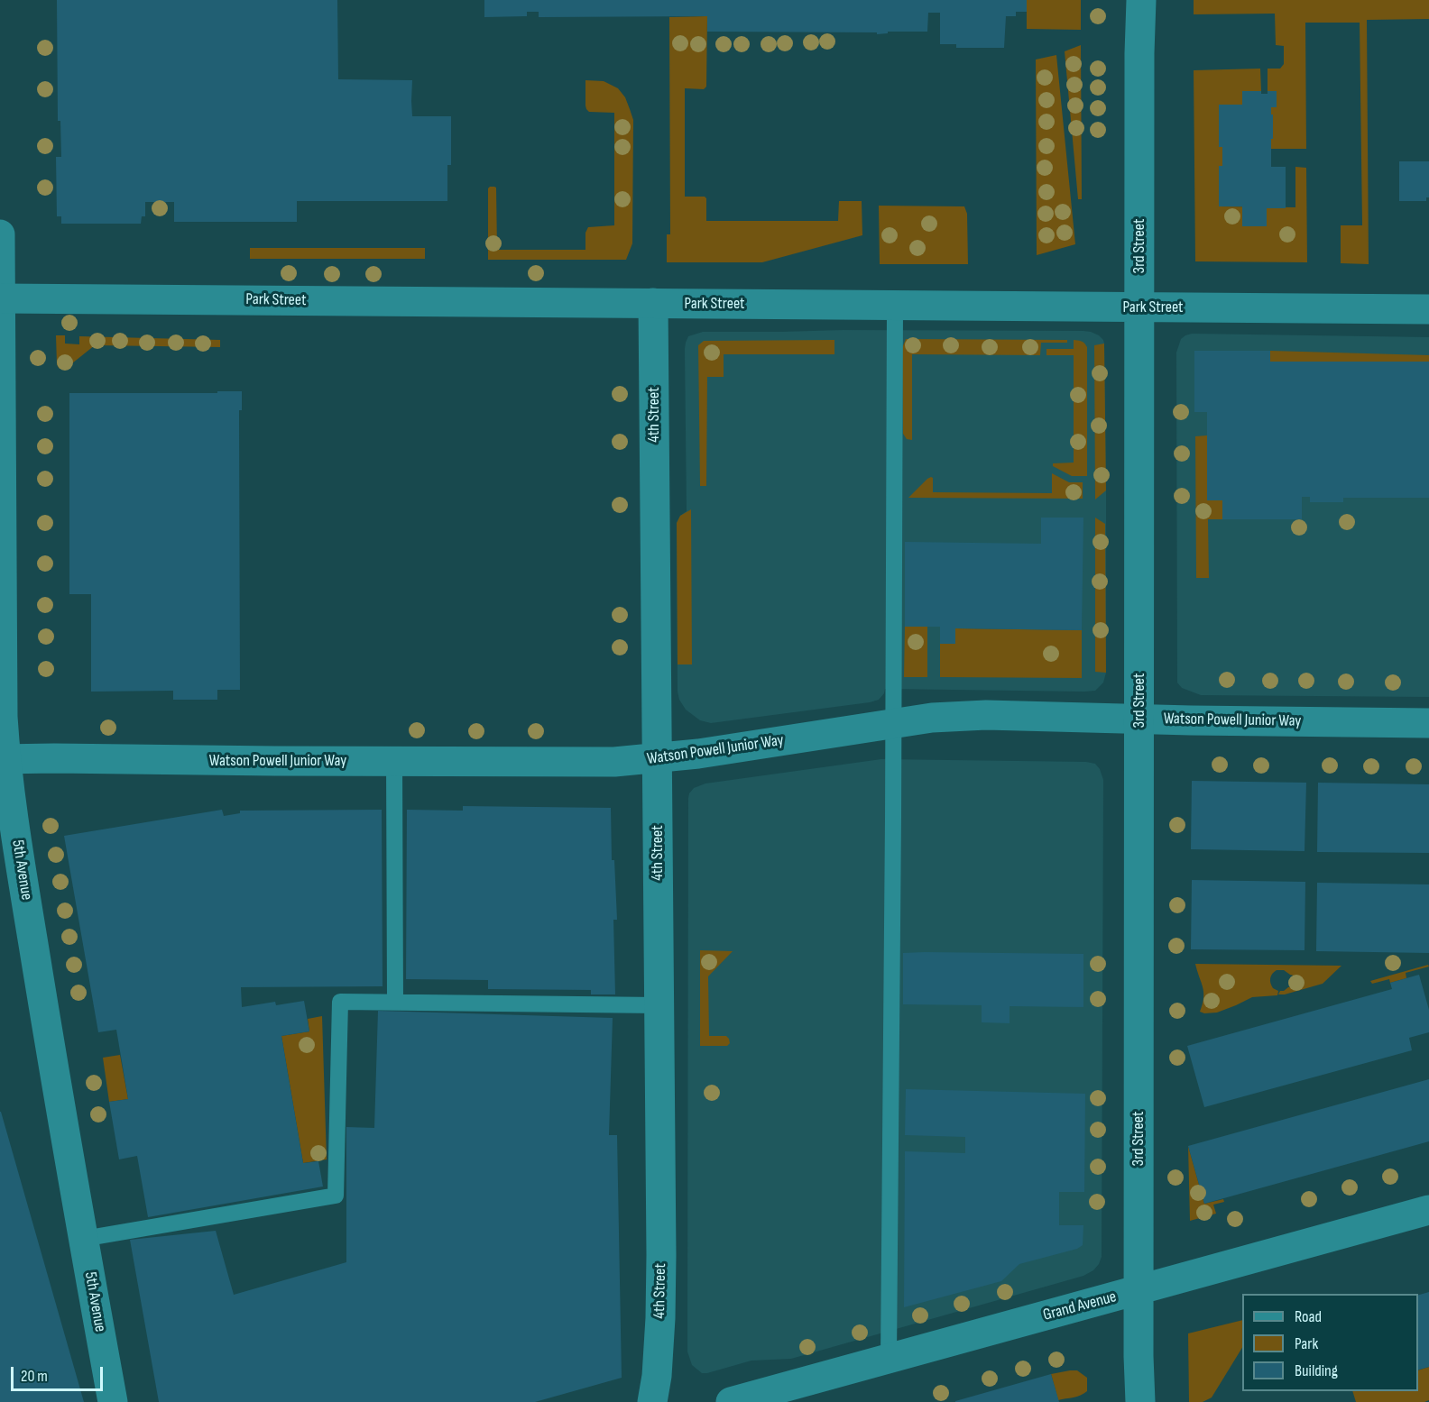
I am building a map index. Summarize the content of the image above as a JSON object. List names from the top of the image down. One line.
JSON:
{"streets":{"street":["3rd Street","Park Street","4th Street","Watson Powell Junior Way","5th Avenue","Grand Avenue"]},"crossings":[["3rd Street","Park Street"],["3rd Street","Watson Powell Junior Way"],["3rd Street","Grand Avenue"],["Park Street","4th Street"],["Park Street","5th Avenue"],["4th Street","Watson Powell Junior Way"],["Watson Powell Junior Way","5th Avenue"]],"legend":["Road","Park","Building"],"scale_bar":"20 m"}
